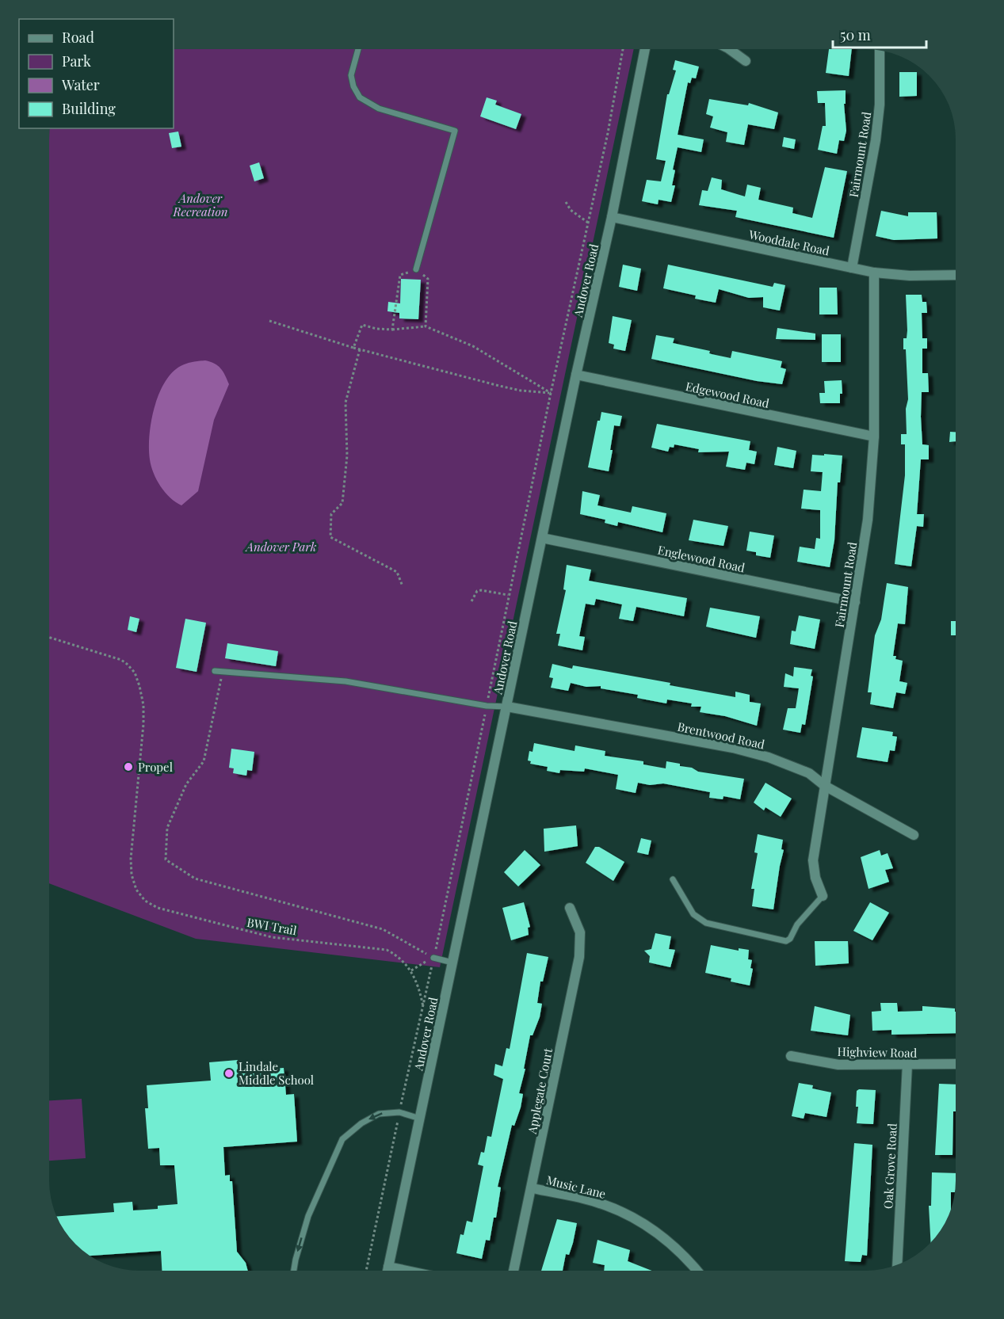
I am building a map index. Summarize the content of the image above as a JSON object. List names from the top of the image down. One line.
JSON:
{"streets":{"street":["Fairmount Road","Wooddale Road","Andover Road","Edgewood Road","Englewood Road","Brentwood Road","Highview Road","Applegate Court","Oak Grove Road","Music Lane"],"path":["BWI Trail"]},"crossings":[["Fairmount Road","Wooddale Road"],["Fairmount Road","Edgewood Road"],["Fairmount Road","Englewood Road"],["Fairmount Road","Brentwood Road"],["Wooddale Road","Andover Road"],["Andover Road","Edgewood Road"],["Andover Road","Englewood Road"],["Andover Road","Brentwood Road"],["Highview Road","Oak Grove Road"],["Applegate Court","Music Lane"]],"parks":["Andover Recreation","Andover Park"],"places":["Propel","Lindale Middle School"],"legend":["Road","Park","Water","Building"],"scale_bar":"50 m"}
